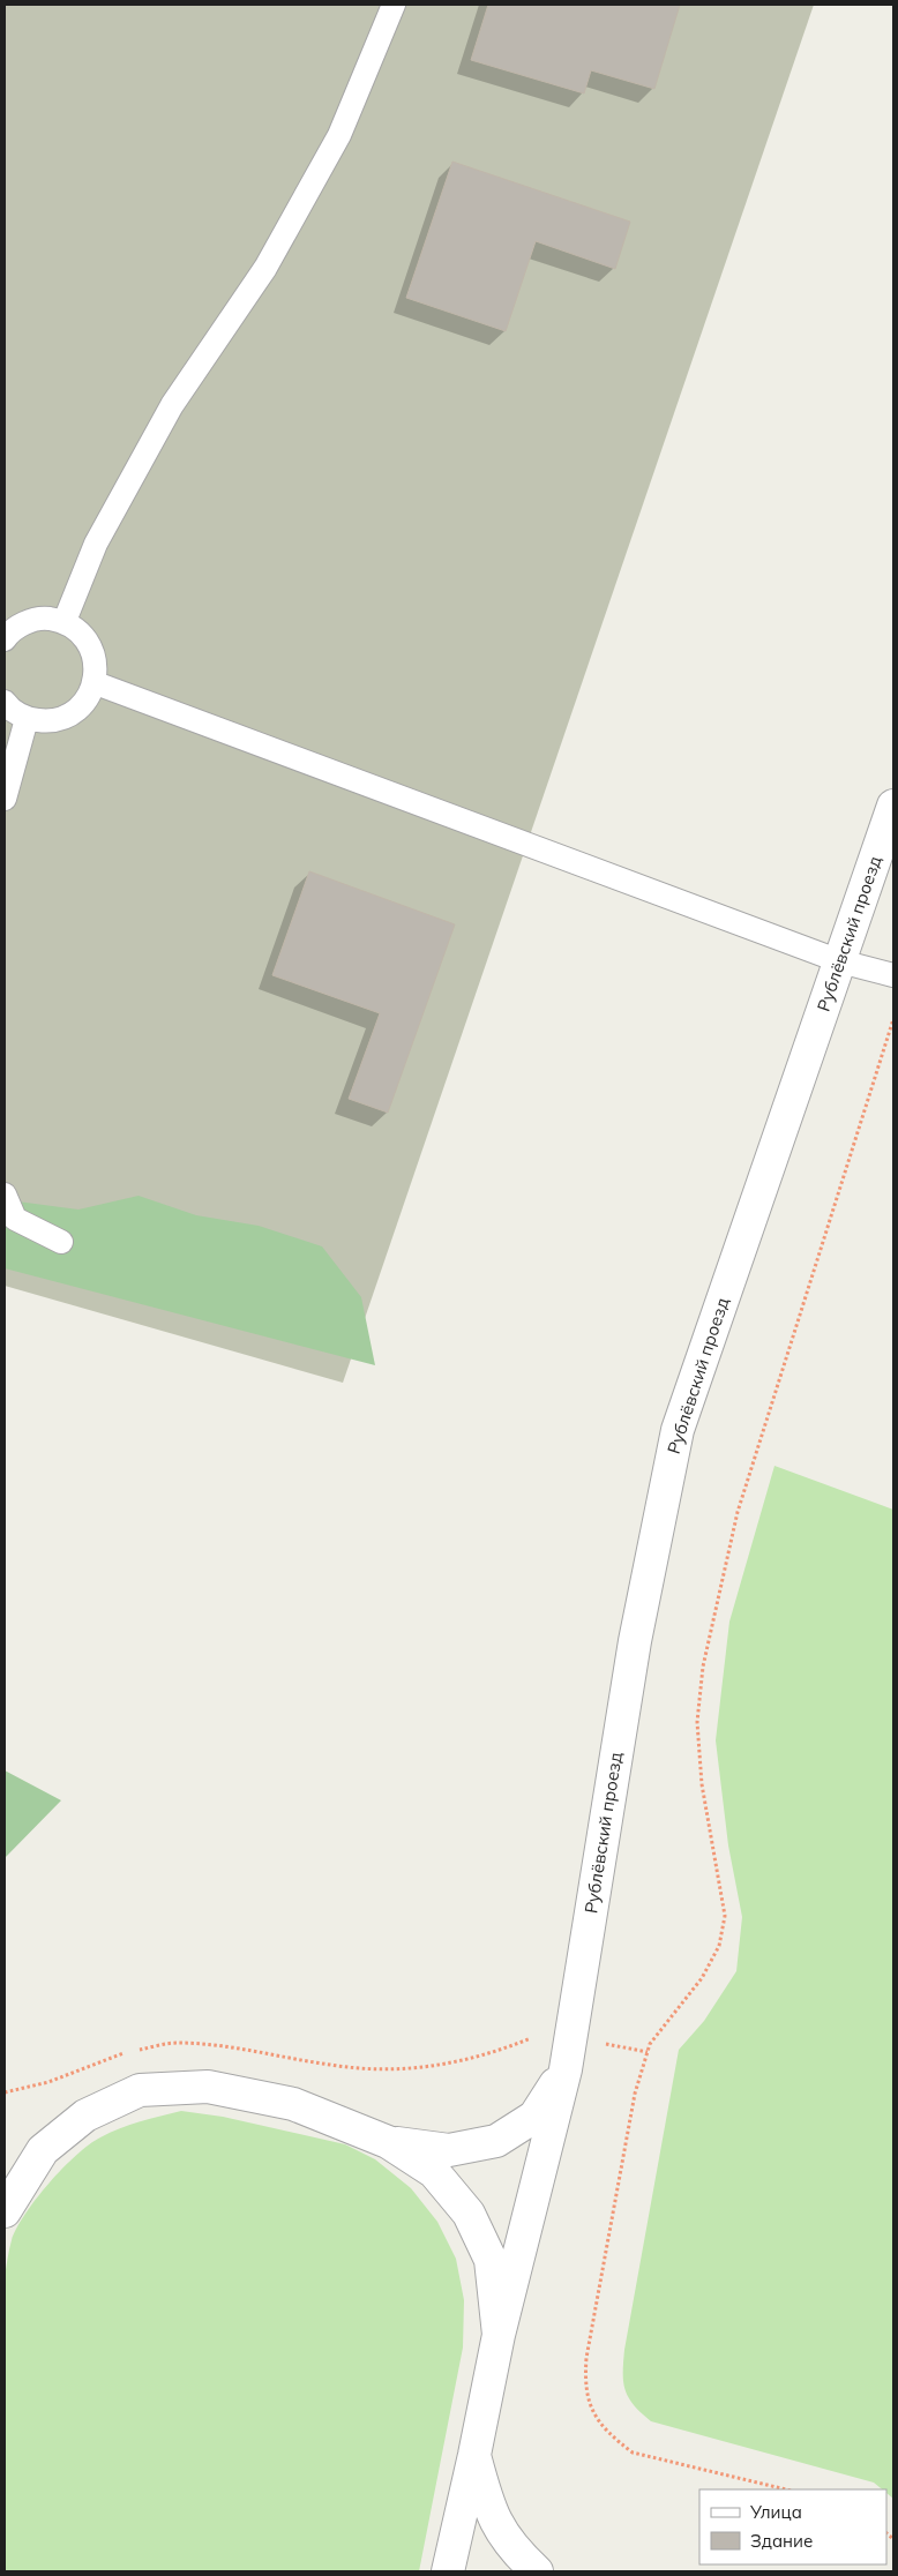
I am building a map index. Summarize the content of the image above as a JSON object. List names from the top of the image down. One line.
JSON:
{"streets":{"street":["Рублёвский проезд"]},"legend":["Улица","Здание"]}
